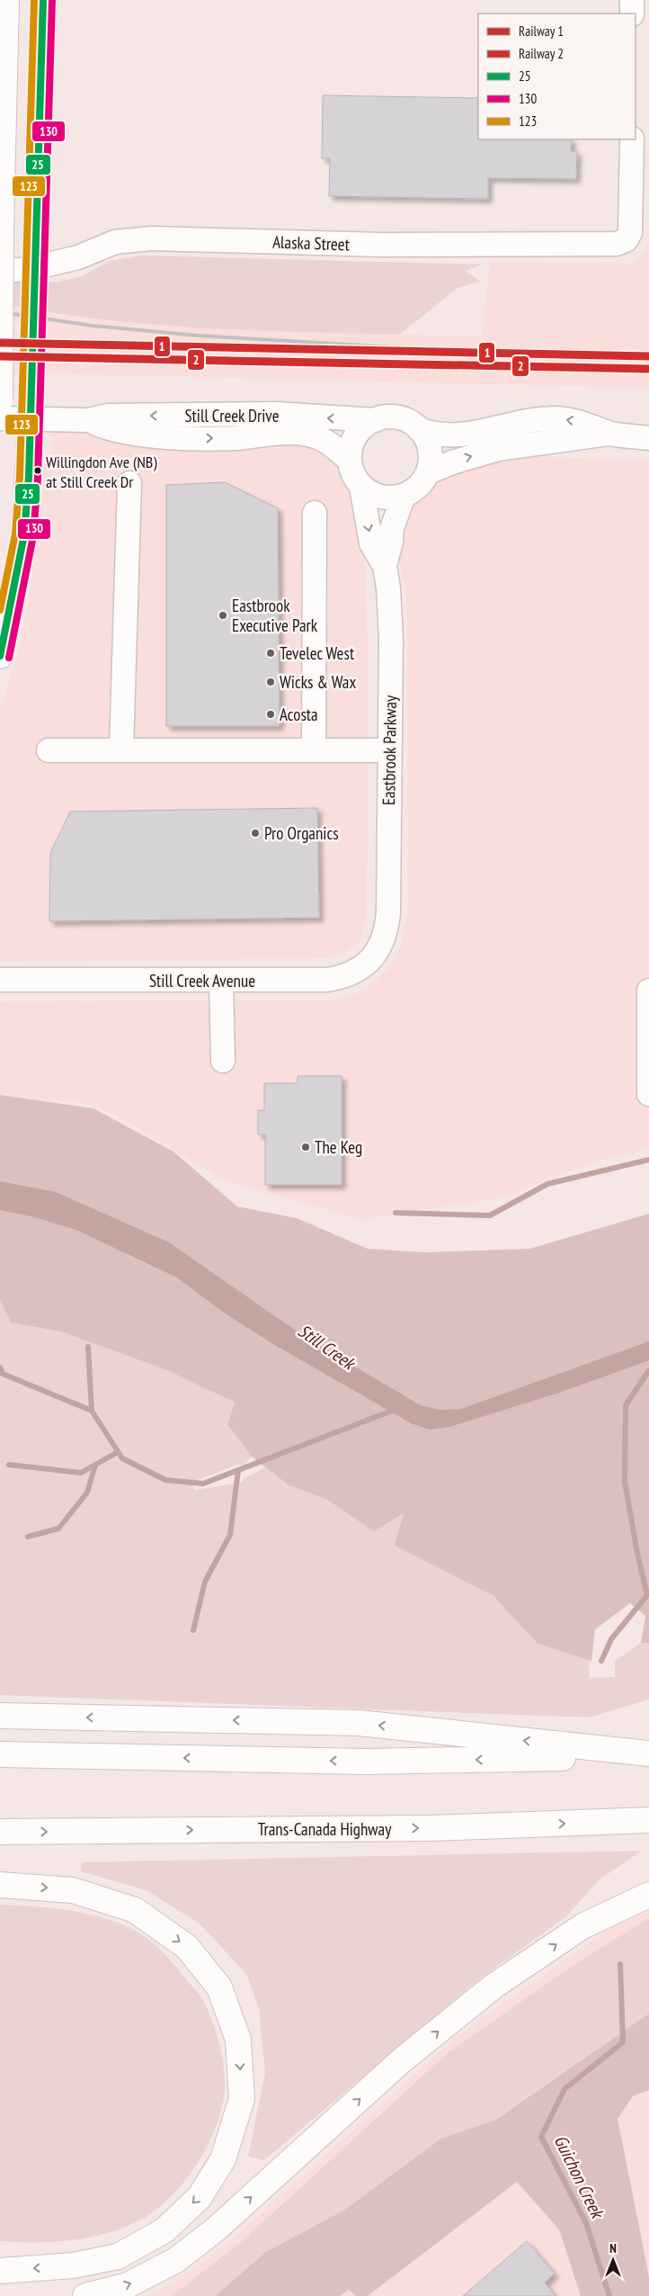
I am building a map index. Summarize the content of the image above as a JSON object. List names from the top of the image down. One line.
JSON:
{"streets":{"main road":["Trans-Canada Highway"],"street":["Alaska Street","Still Creek Drive","Eastbrook Parkway","Still Creek Avenue"]},"crossings":[["Still Creek Drive","Eastbrook Parkway"],["Eastbrook Parkway","Still Creek Avenue"]],"water":["Still Creek","Guichon Creek"],"places":["Willingdon Ave (NB) at Still Creek Dr","Eastbrook Executive Park","Tevelec West","Wicks & Wax","Acosta","Pro Organics","The Keg"],"lines":["transit line 25","transit line 130","transit line 123","rail line 1","rail line 2"],"legend":["Railway 1","Railway 2","25","130","123"],"north":"top"}
